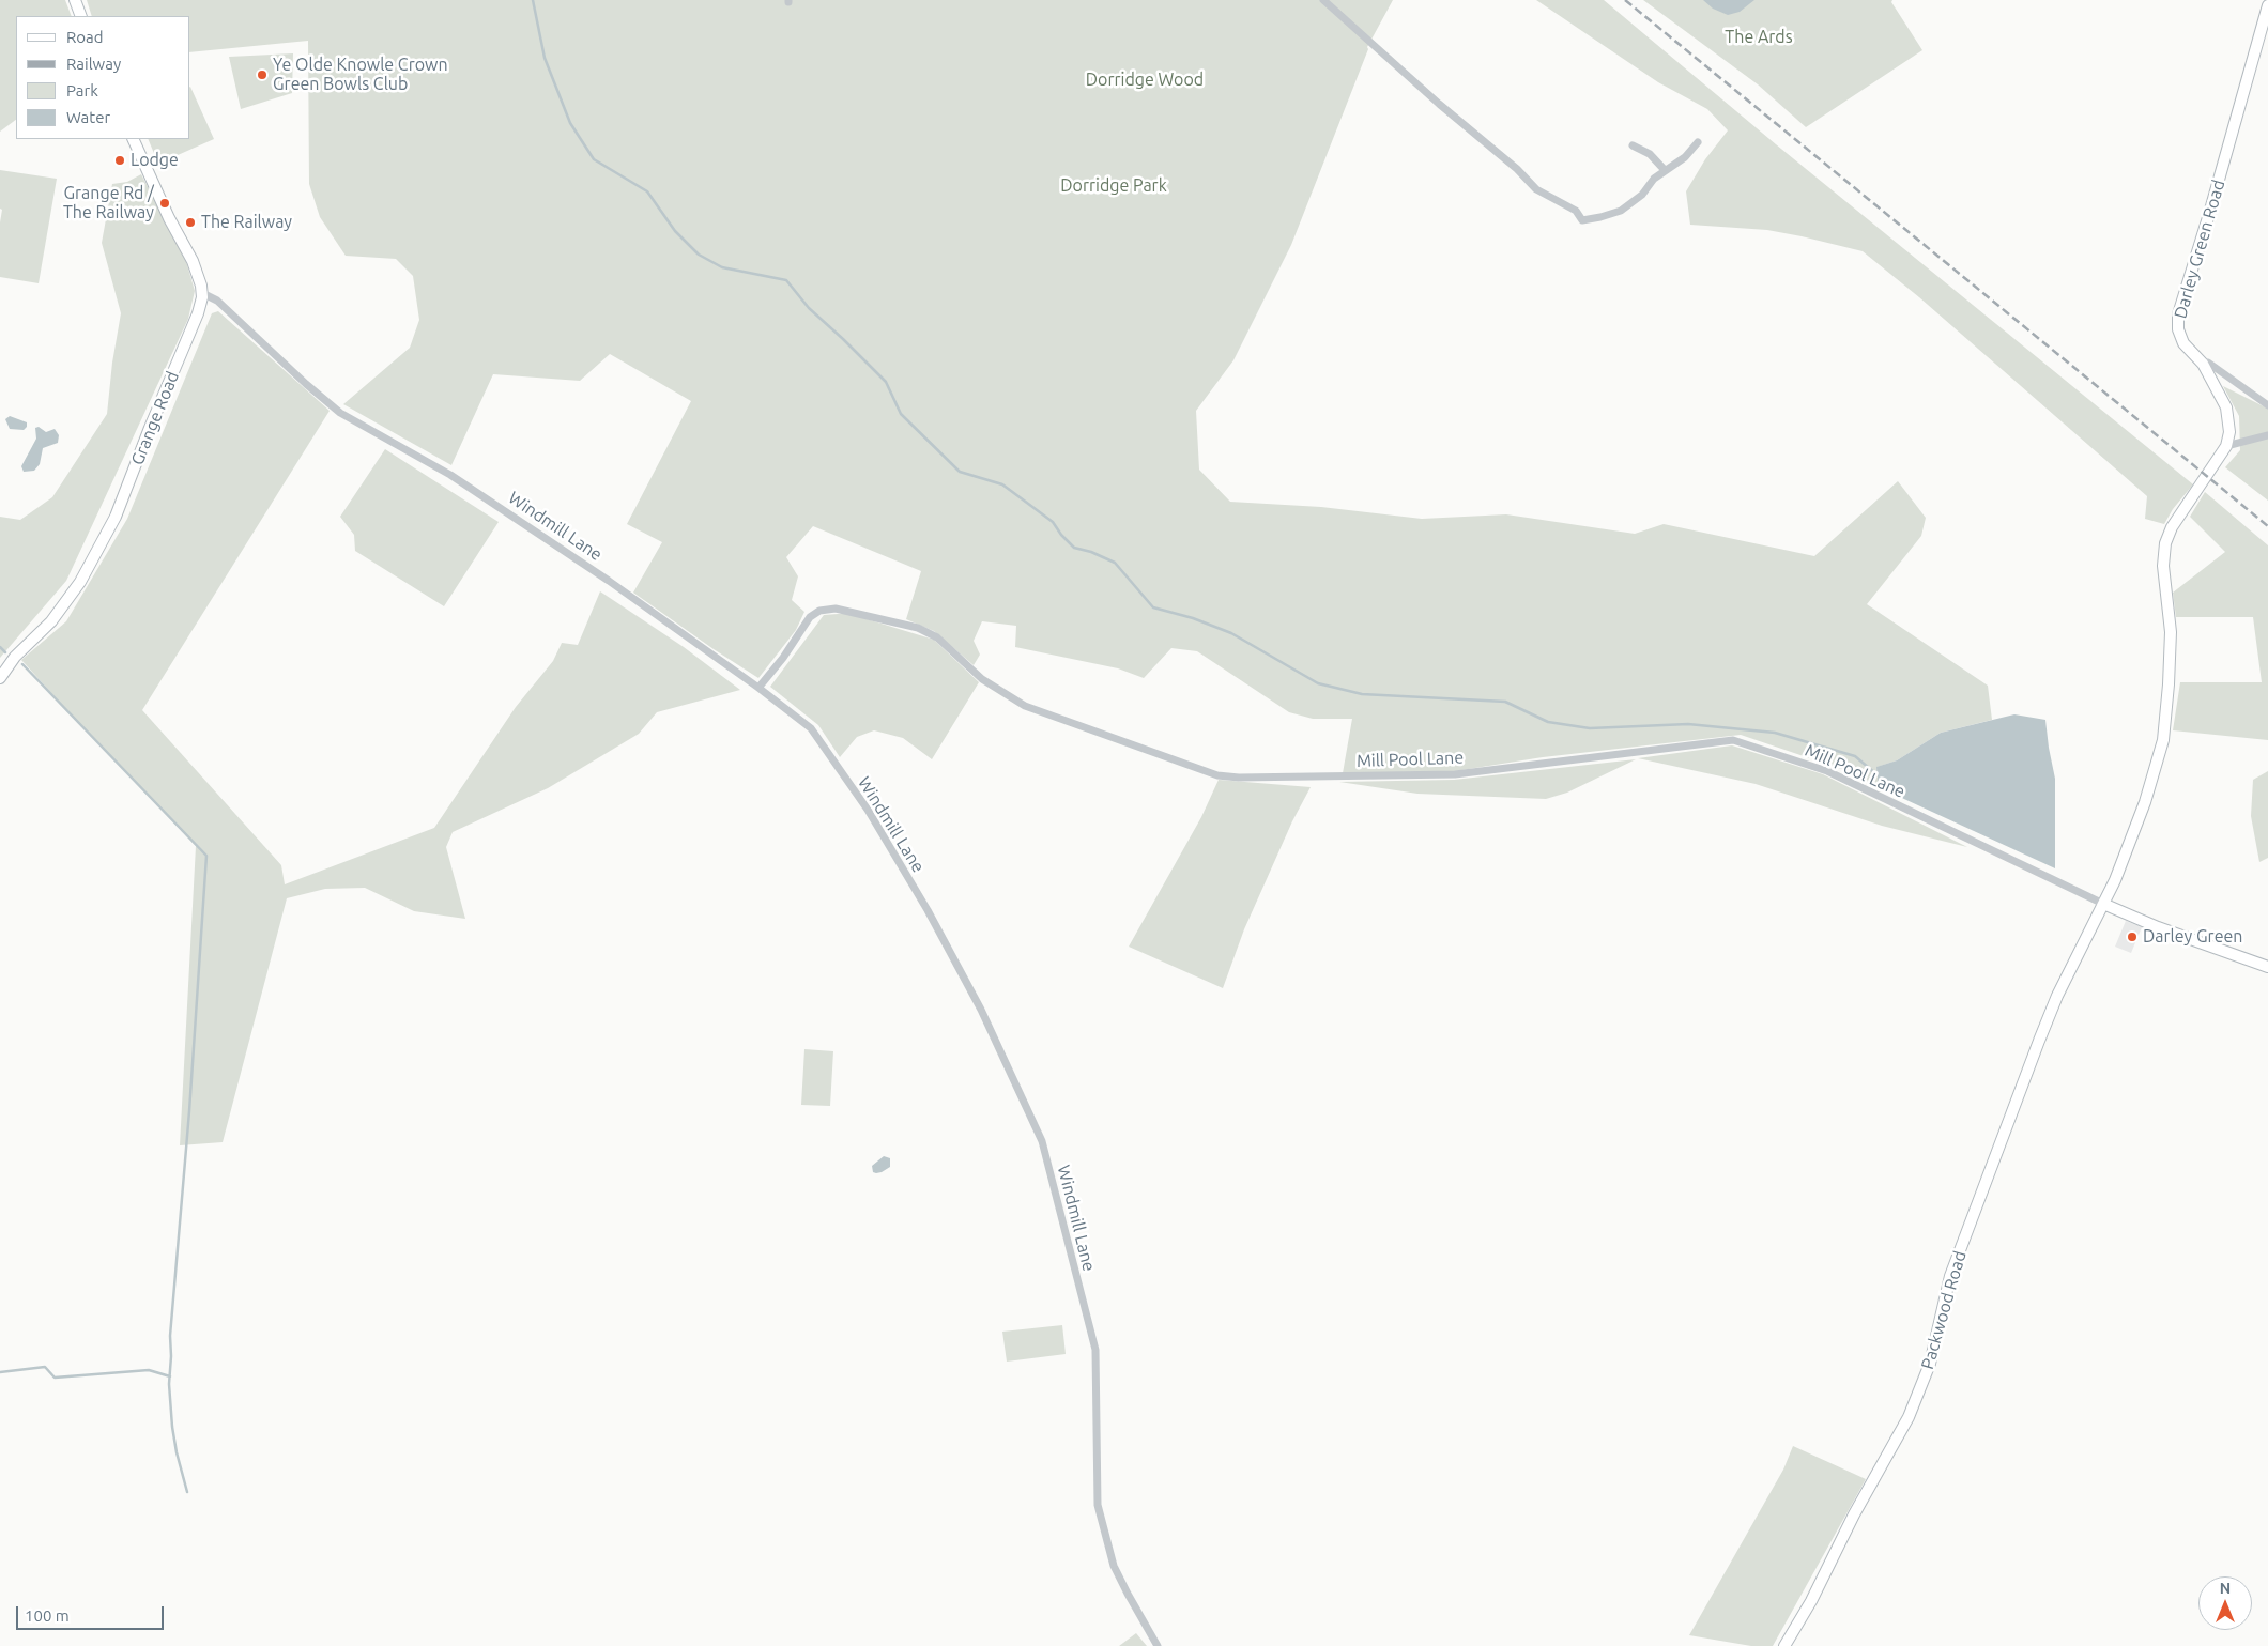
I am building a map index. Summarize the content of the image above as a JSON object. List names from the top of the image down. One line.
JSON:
{"streets":{"street":["Darley Green Road","Grange Road","Windmill Lane","Mill Pool Lane","Packwood Road"]},"crossings":[["Darley Green Road","Mill Pool Lane"],["Darley Green Road","Packwood Road"],["Grange Road","Windmill Lane"],["Windmill Lane","Mill Pool Lane"],["Mill Pool Lane","Packwood Road"]],"parks":["The Ards","Dorridge Wood","Dorridge Park"],"places":["Ye Olde Knowle Crown Green Bowls Club","Lodge","Grange Rd / The Railway","The Railway","Darley Green"],"legend":["Road","Railway","Park","Water"],"scale_bar":"100 m","north":"top"}
